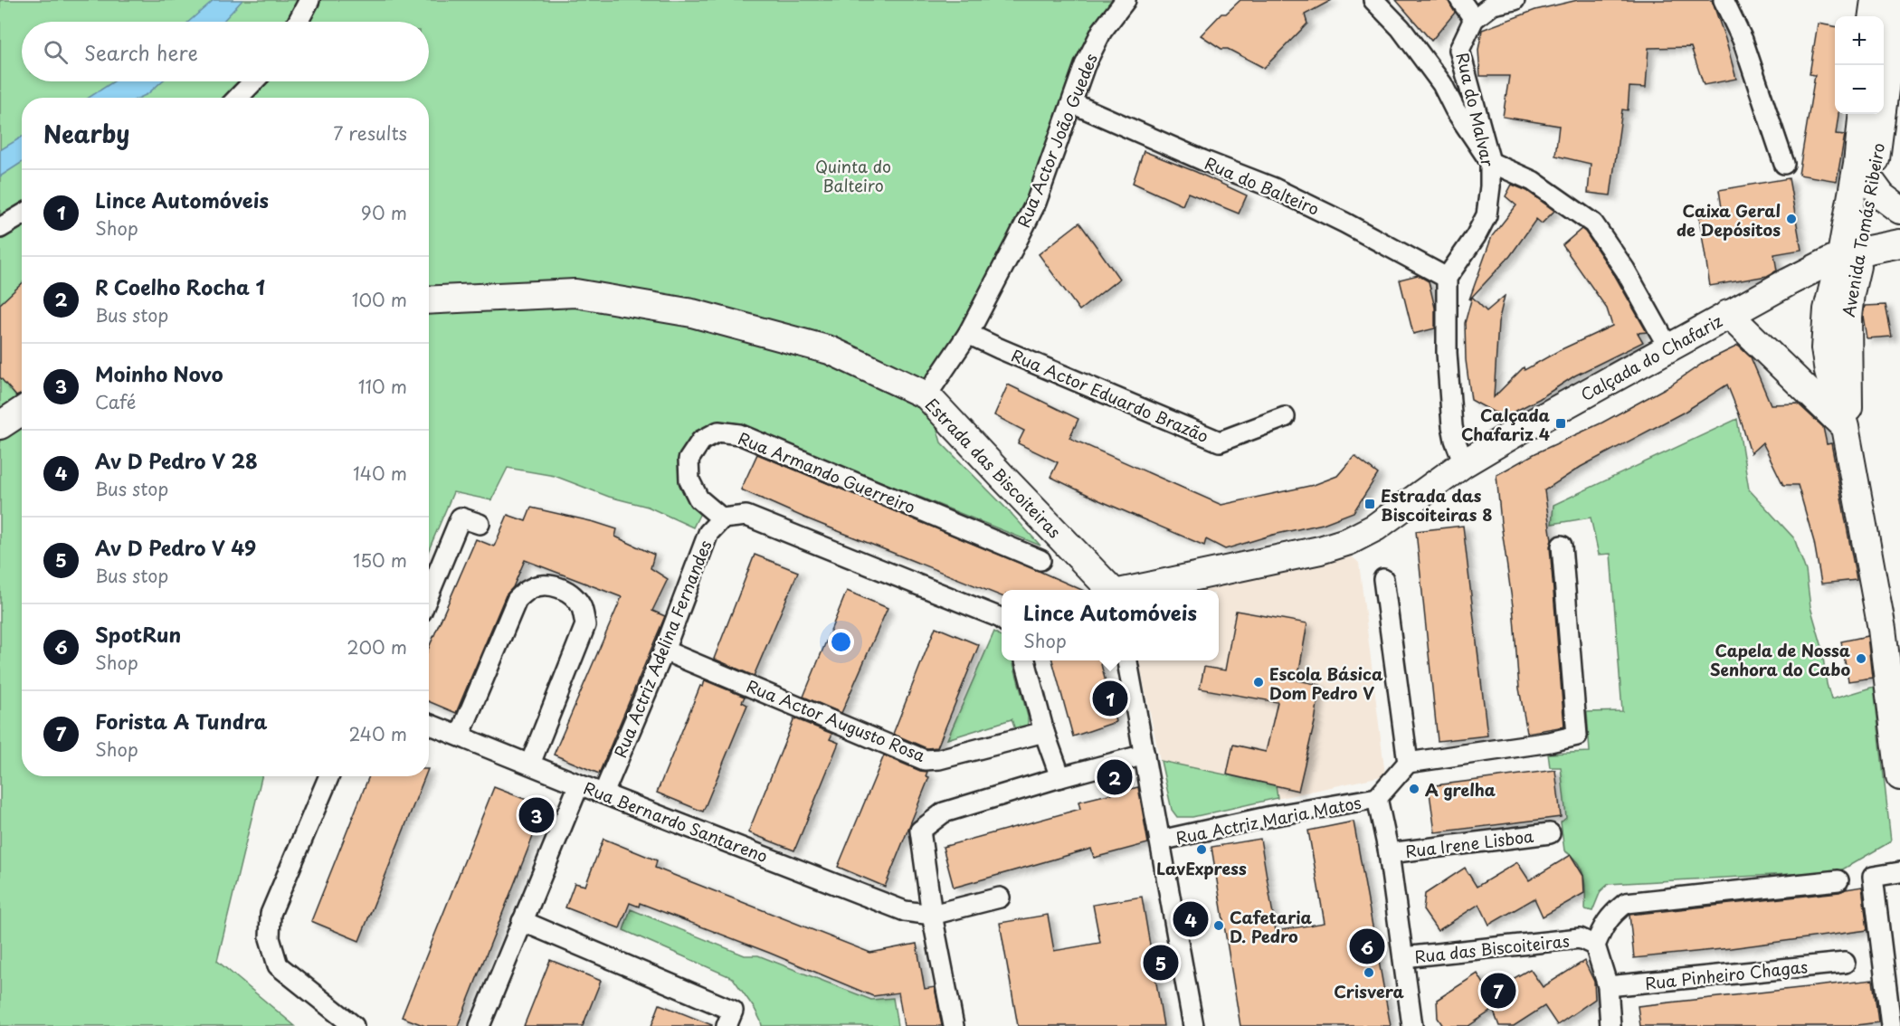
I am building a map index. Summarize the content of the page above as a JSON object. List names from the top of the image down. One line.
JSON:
{"streets":{"street":["Rua do Malvar","Rua Actor João Guedes","Rua do Balteiro","Avenida Tomás Ribeiro","Calçada do Chafariz","Rua Actor Eduardo Brazão","Estrada das Biscoiteiras","Rua Armando Guerreiro","Rua Actriz Adelina Fernandes","Rua Actor Augusto Rosa","Rua Actriz Maria Matos","Rua Bernardo Santareno","Rua Irene Lisboa","Rua das Biscoiteiras","Rua Pinheiro Chagas"]},"crossings":[["Rua do Malvar","Rua do Balteiro"],["Rua Actor João Guedes","Rua do Balteiro"],["Rua Actor João Guedes","Rua Actor Eduardo Brazão"],["Rua Actor João Guedes","Estrada das Biscoiteiras"],["Avenida Tomás Ribeiro","Calçada do Chafariz"],["Calçada do Chafariz","Estrada das Biscoiteiras"],["Rua Armando Guerreiro","Rua Actriz Adelina Fernandes"],["Rua Actriz Adelina Fernandes","Rua Actor Augusto Rosa"],["Rua Actriz Adelina Fernandes","Rua Bernardo Santareno"],["Rua das Biscoiteiras","Rua Pinheiro Chagas"]],"parks":["Quinta do Balteiro"],"places":{"other":["Caixa Geral de Depósitos","Capela de Nossa Senhora do Cabo","Escola Básica Dom Pedro V","A grelha","LavExpress","Cafetaria D. Pedro","Crisvera"],"transit":["Calçada Chafariz 4","Estrada das Biscoiteiras 8"]},"page":{"map_buttons":["+","−"],"search":"Search here","heading":["Nearby","7 results"],"list":[{"mark":"1","name":"Lince Automóveis","note":"Shop","value":"90 m"},{"mark":"2","name":"R Coelho Rocha 1","note":"Bus stop","value":"100 m"},{"mark":"3","name":"Moinho Novo","note":"Café","value":"110 m"},{"mark":"4","name":"Av D Pedro V 28","note":"Bus stop","value":"140 m"},{"mark":"5","name":"Av D Pedro V 49","note":"Bus stop","value":"150 m"},{"mark":"6","name":"SpotRun","note":"Shop","value":"200 m"},{"mark":"7","name":"Forista A Tundra","note":"Shop","value":"240 m"}],"popup":["Lince Automóveis","Shop"],"pins":["1","2","3","4","6","5","7"]}}
